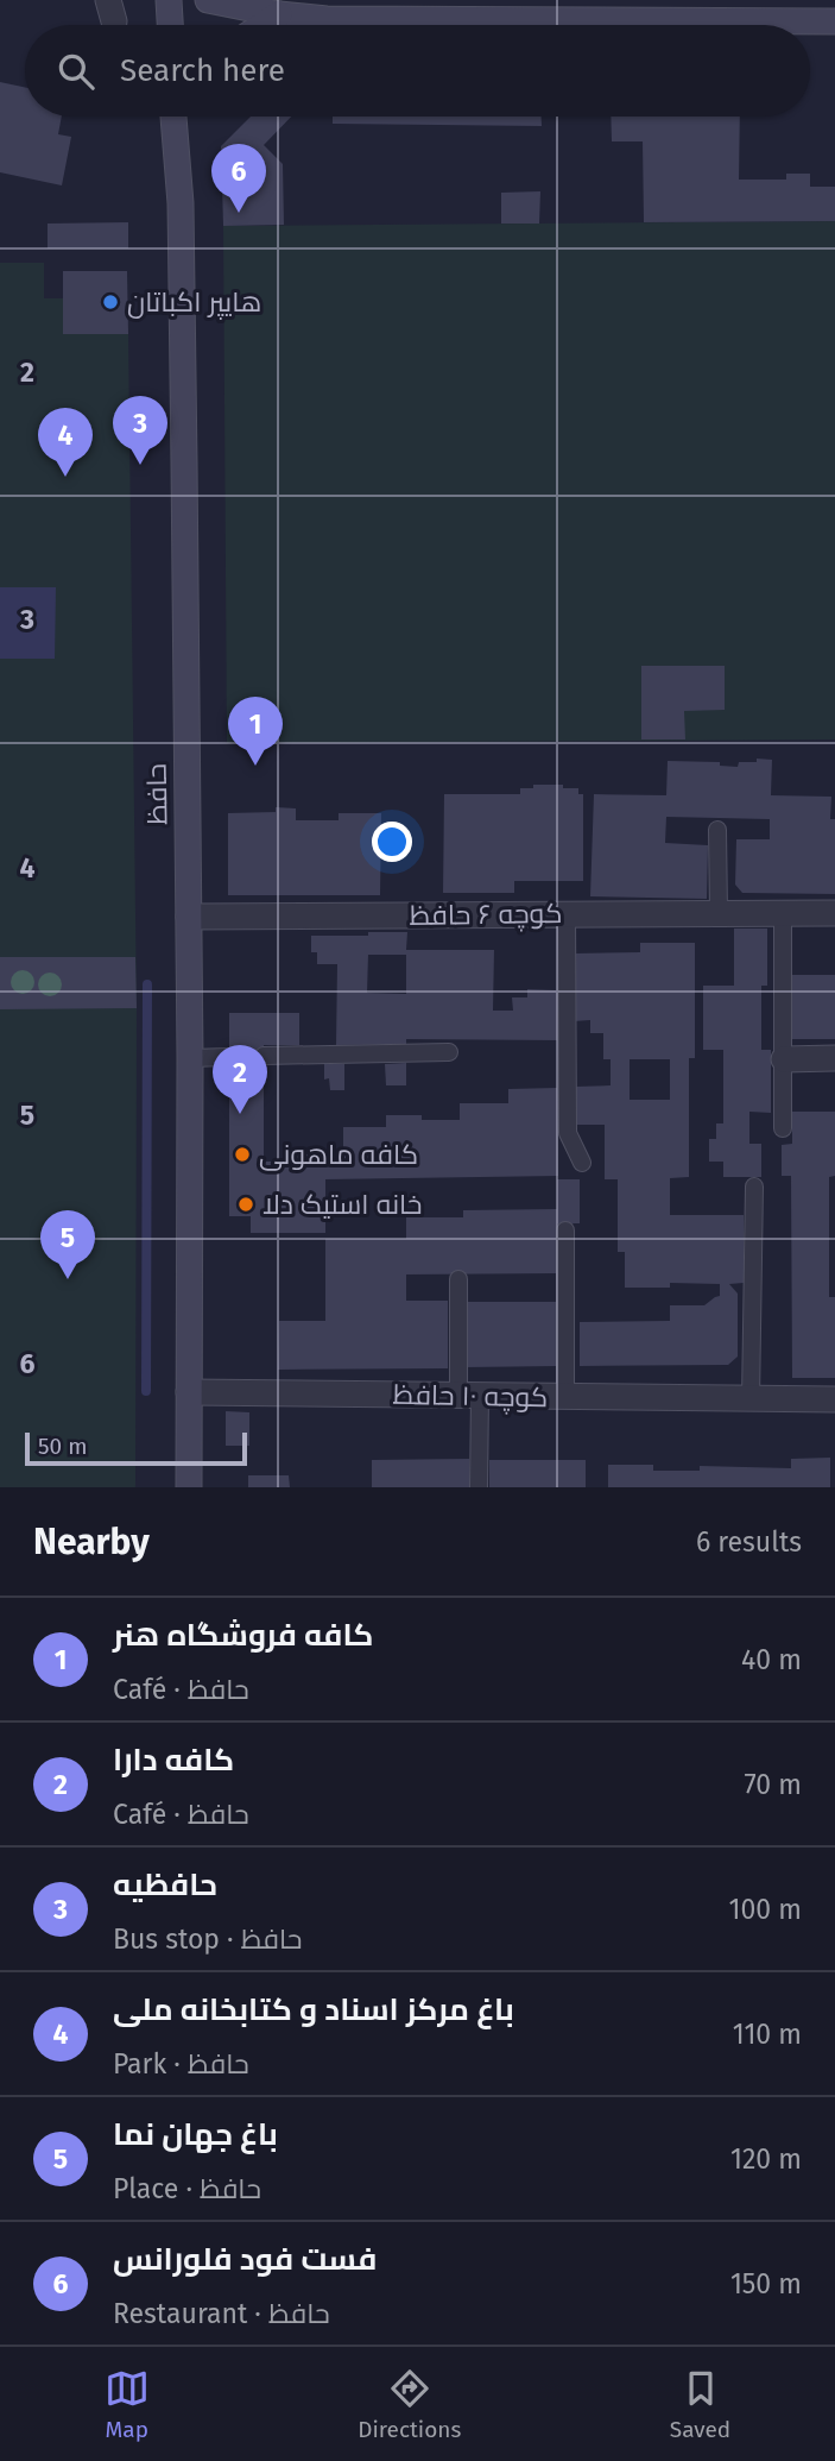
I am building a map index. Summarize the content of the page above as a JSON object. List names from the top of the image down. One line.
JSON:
{"streets":{"main road":["حافظ"],"street":["کوچه ۶ حافظ","کوچه ۱۰ حافظ"]},"crossings":[["حافظ","کوچه ۶ حافظ"],["حافظ","کوچه ۱۰ حافظ"]],"places":["هایپر اکباتان","کافه ماهونی","خانه استیک دلا"],"scale_bar":"50 m","page":{"search":"Search here","pins":["6","3","4","1","2","5"],"scale":"50 m","heading":["Nearby","6 results"],"list":[{"mark":"1","name":"کافه فروشگاه هنر","note":"Café · حافظ","value":"40 m"},{"mark":"2","name":"کافه دارا","note":"Café · حافظ","value":"70 m"},{"mark":"3","name":"حافظیه","note":"Bus stop · حافظ","value":"100 m"},{"mark":"4","name":"باغ مرکز اسناد و کتابخانه ملی","note":"Park · حافظ","value":"110 m"},{"mark":"5","name":"باغ جهان نما","note":"Place · حافظ","value":"120 m"},{"mark":"6","name":"فست فود فلورانس","note":"Restaurant · حافظ","value":"150 m"}],"nav":["Map","Directions","Saved"]},"grid":{"rows":["2","3","4","5","6"]}}
